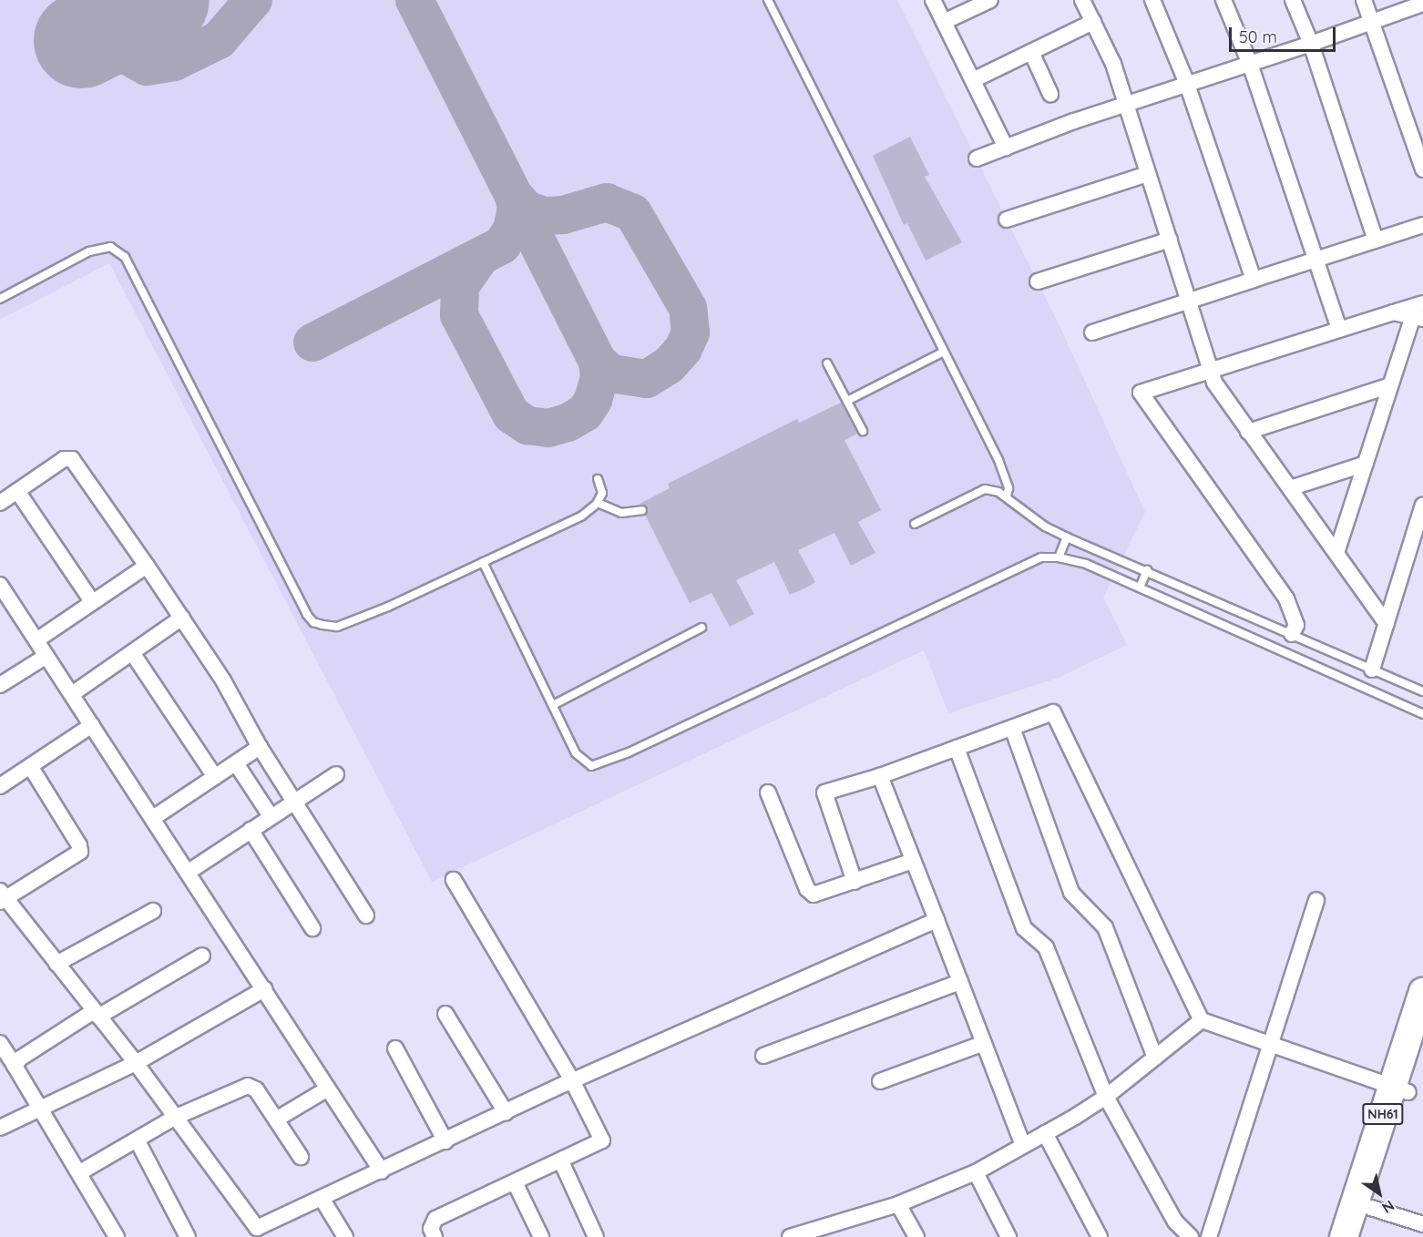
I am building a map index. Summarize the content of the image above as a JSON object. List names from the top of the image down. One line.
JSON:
{"streets":{"highway":["NH61"]},"scale_bar":"50 m","north":"bottom right"}
